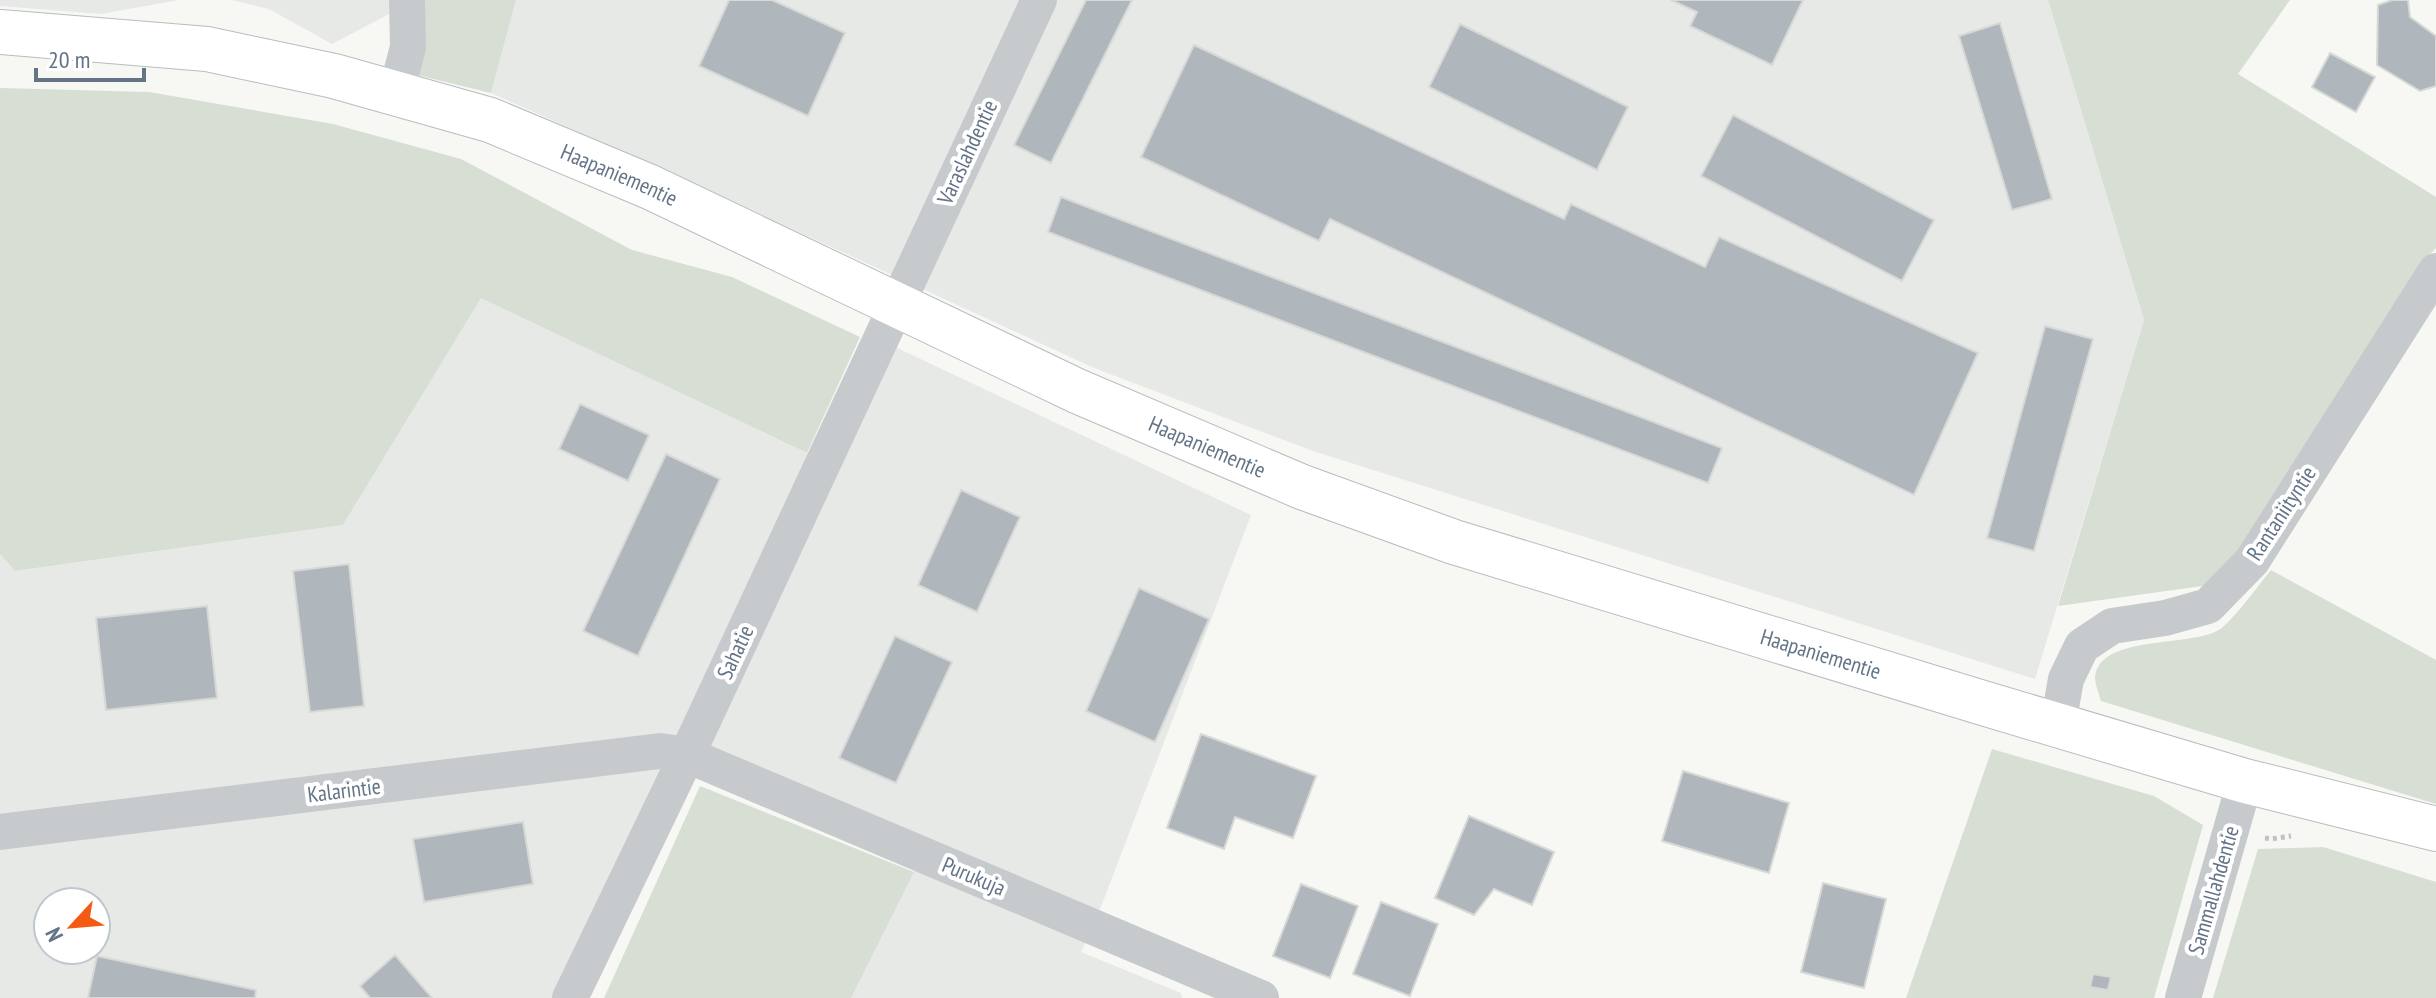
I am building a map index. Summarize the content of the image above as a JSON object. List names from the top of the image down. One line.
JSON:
{"streets":{"street":["Varaslahdentie","Haapaniementie","Rantaniityntie","Sahatie","Kalarintie","Purukuja","Sammallahdentie"]},"crossings":[["Varaslahdentie","Haapaniementie"],["Varaslahdentie","Sahatie"],["Haapaniementie","Rantaniityntie"],["Haapaniementie","Sahatie"],["Haapaniementie","Sammallahdentie"],["Sahatie","Kalarintie"],["Sahatie","Purukuja"],["Kalarintie","Purukuja"]],"scale_bar":"20 m","north":"bottom left"}
